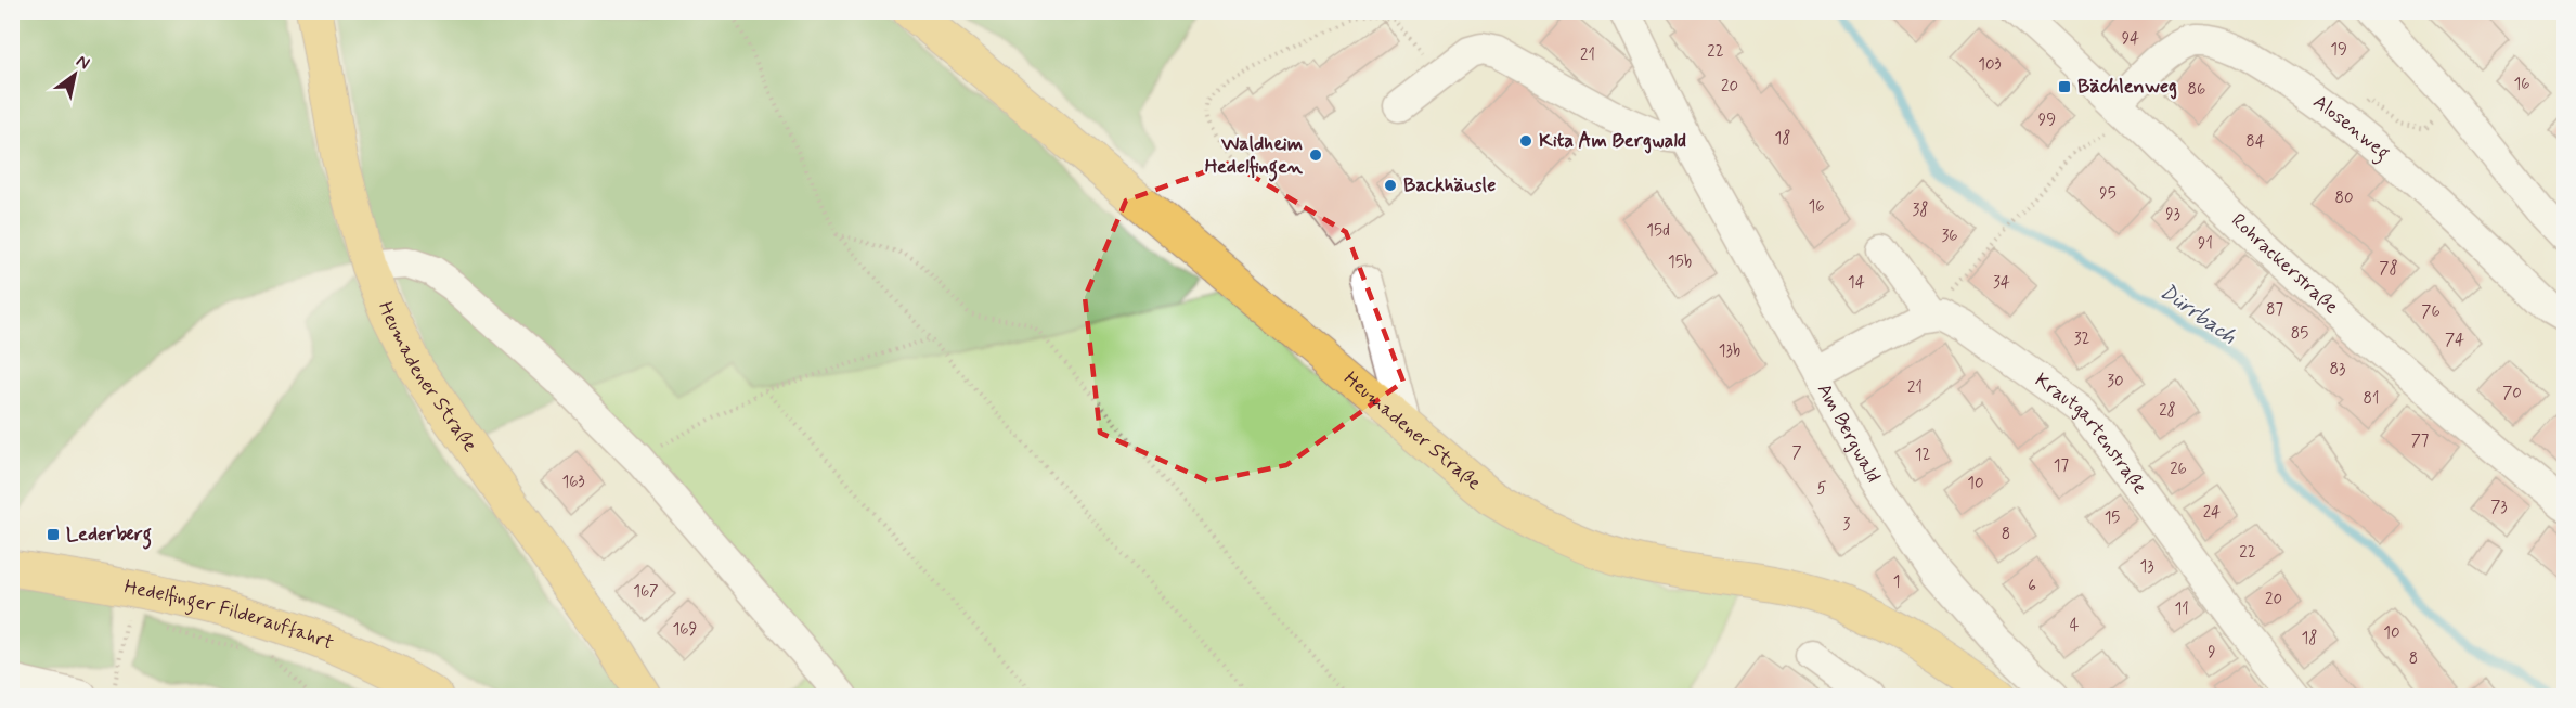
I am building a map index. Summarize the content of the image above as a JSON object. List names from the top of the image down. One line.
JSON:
{"streets":{"main road":["Heumadener Straße","Hedelfinger Filderauffahrt"],"street":["Alosenweg","Rohrackerstraße","Am Bergwald","Krautgartenstraße"]},"crossings":[["Alosenweg","Rohrackerstraße"]],"water":["Dürrbach"],"places":{"transit":["Bächlenweg","Lederberg"],"other":["Kita Am Bergwald","Waldheim Hedelfingen","Backhäusle"]},"house_numbers":["94","19","22","21","103","16","20","86","99","18","84","95","80","16","38","93","15d","36","91","15b","78","14","34","87","76","85","32","74","13b","83","30","21","70","81","28","77","7","12","17","26","163","10","5","73","24","15","3","8","22","13","1","6","167","20","11","4","169","10","18","9","8"],"north":"top right"}
